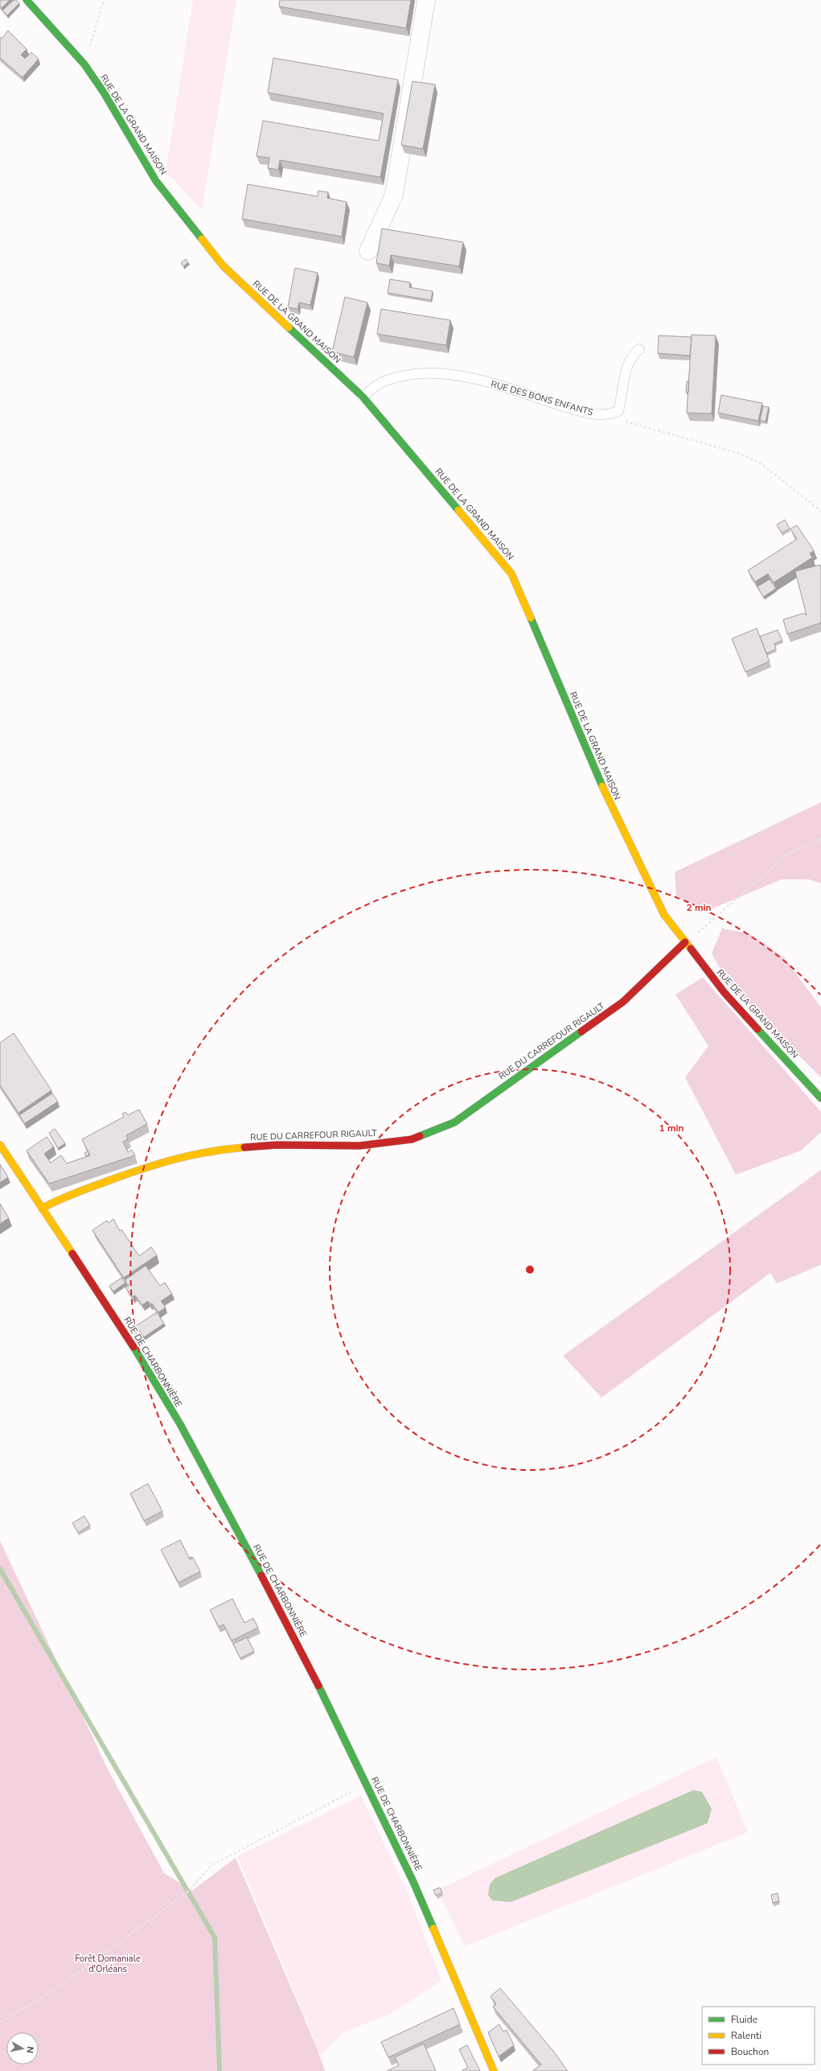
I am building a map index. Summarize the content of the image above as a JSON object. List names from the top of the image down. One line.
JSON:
{"streets":{"street":["RUE DE LA GRAND MAISON","RUE DU CARREFOUR RIGAULT","RUE DE CHARBONNIÈRE"],"lane":["RUE DES BONS ENFANTS"]},"crossings":[["RUE DE LA GRAND MAISON","RUE DES BONS ENFANTS"],["RUE DE LA GRAND MAISON","RUE DU CARREFOUR RIGAULT"],["RUE DU CARREFOUR RIGAULT","RUE DE CHARBONNIÈRE"]],"parks":["Forêt Domaniale d'Orléans"],"legend":["Fluide","Ralenti","Bouchon"],"north":"right","rings":["2 min","1 min"]}
